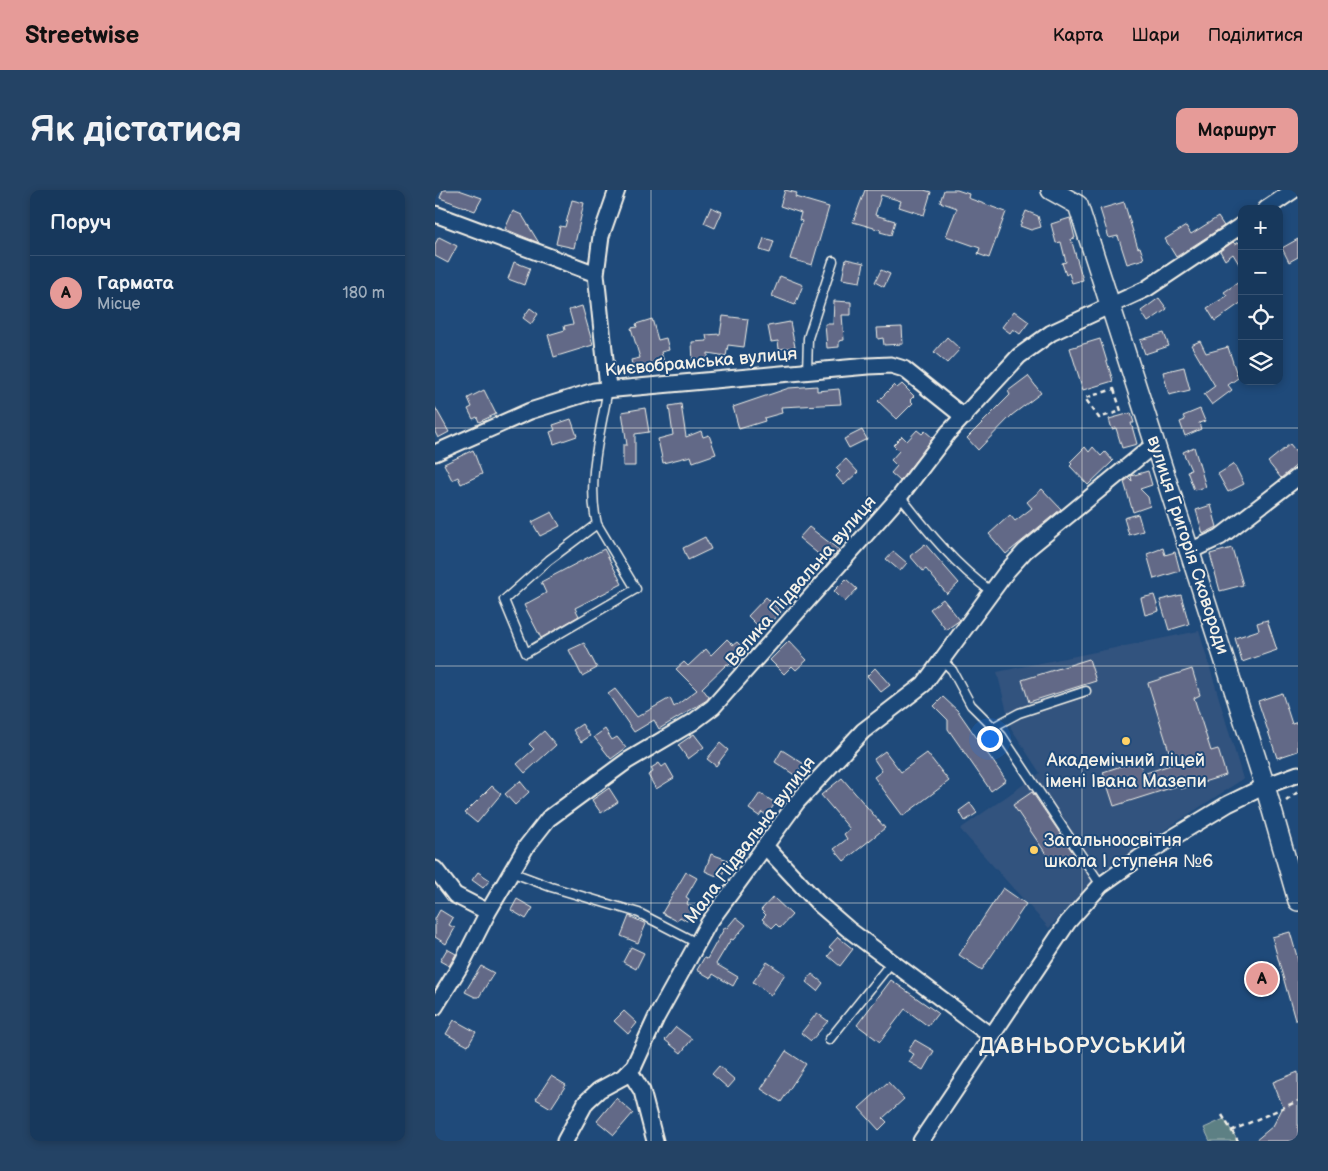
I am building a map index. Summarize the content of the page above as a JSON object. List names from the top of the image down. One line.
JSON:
{"streets":{"street":["Києвобрамська вулиця","вулиця Григорія Сковороди","Велика Підвальна вулиця","Мала Підвальна вулиця"]},"crossings":[["Києвобрамська вулиця","Велика Підвальна вулиця"],["вулиця Григорія Сковороди","Велика Підвальна вулиця"],["вулиця Григорія Сковороди","Мала Підвальна вулиця"]],"districts":["ДАВНЬОРУСЬКИЙ"],"places":["Академічний ліцей імені Івана Мазепи","Загальноосвітня школа І ступеня №6"],"page":{"header":"Streetwise","nav":["Карта","Шари","Поділитися"],"buttons":"Маршрут","title":"Як дістатися","heading":"Поруч","map_buttons":["+","−"],"list":[{"mark":"A","name":"Гармата","note":"Місце","value":"180 m"}],"pins":"A"}}
